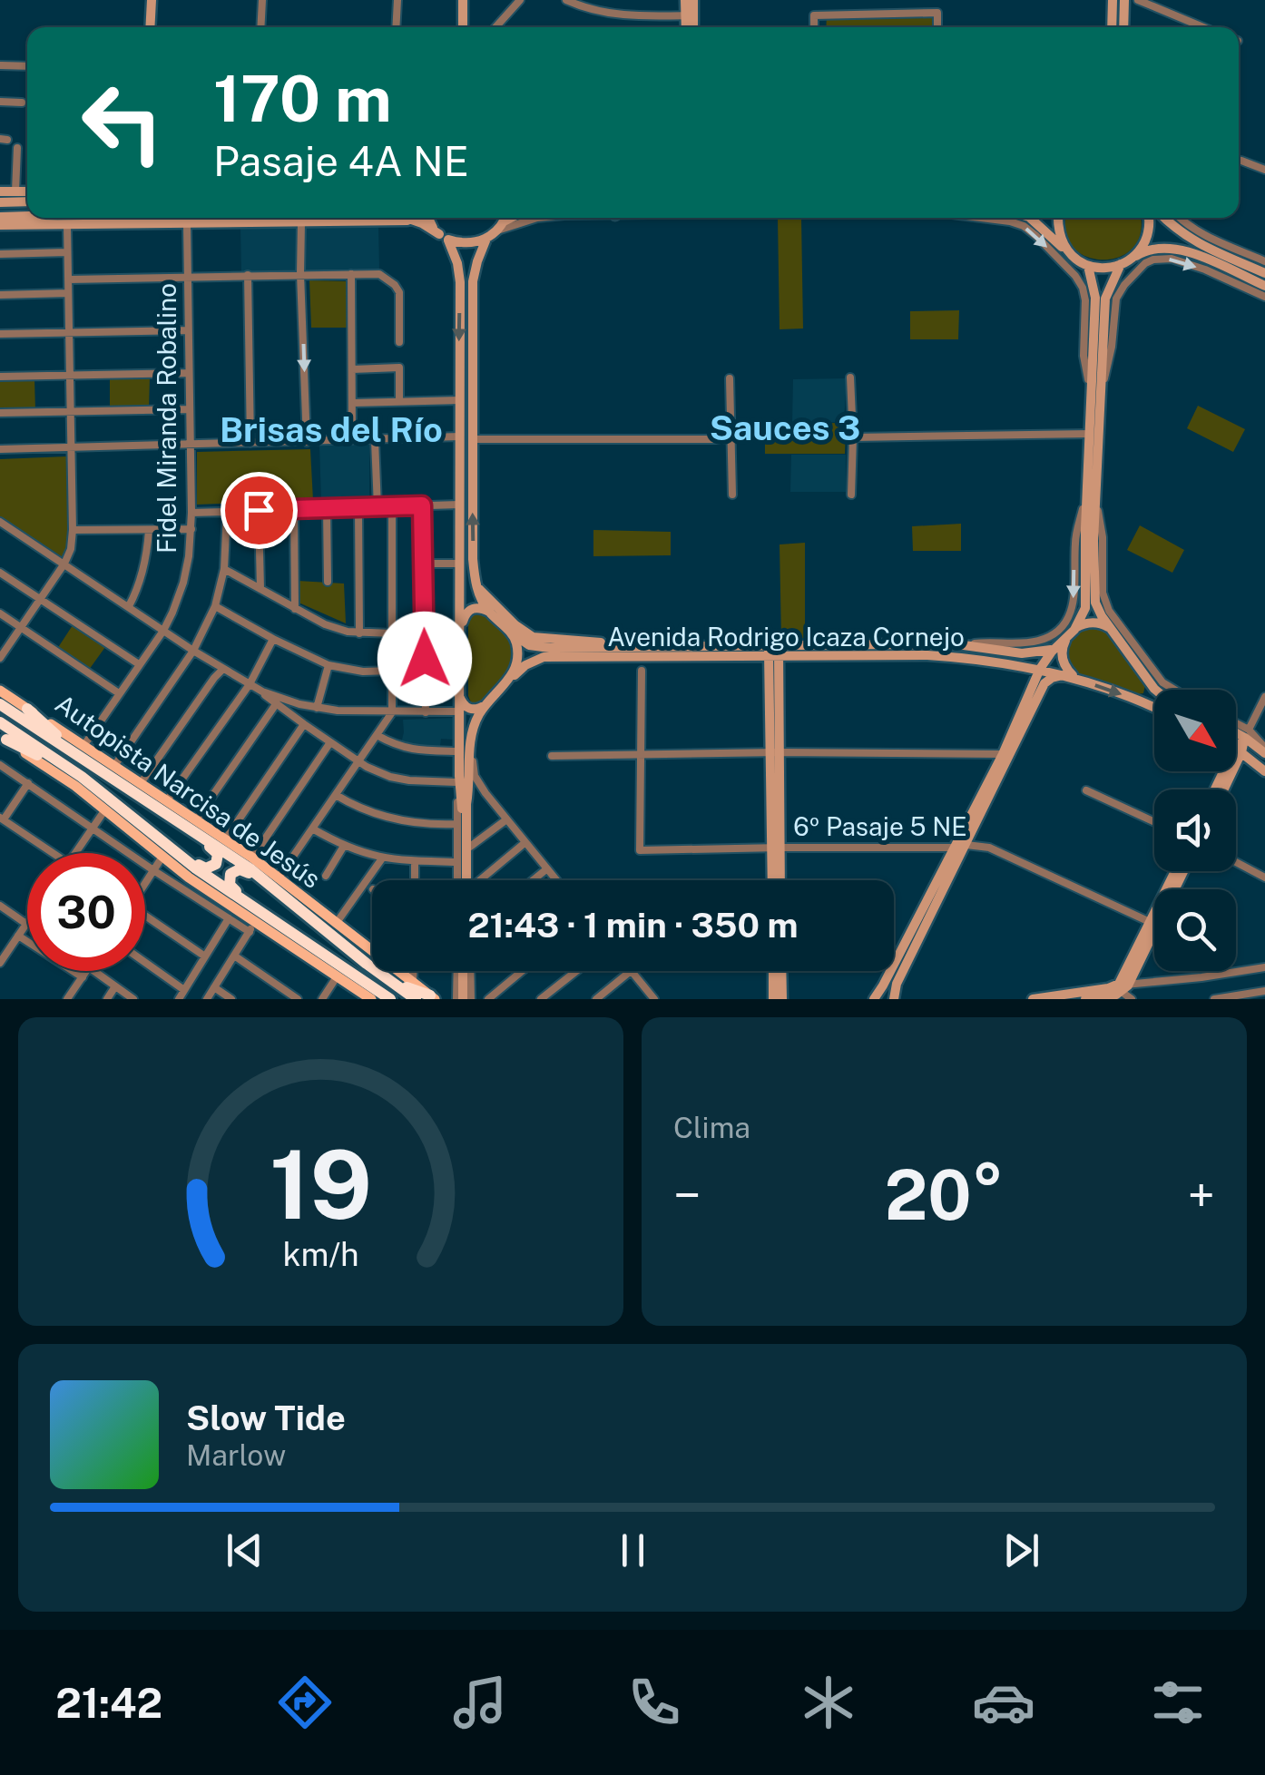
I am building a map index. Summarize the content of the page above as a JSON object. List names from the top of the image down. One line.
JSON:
{"streets":{"highway":["Autopista Narcisa de Jesús"],"street":["Fidel Miranda Robalino","Avenida Rodrigo Icaza Cornejo","6º Pasaje 5 NE"]},"crossings":[["Fidel Miranda Robalino","Autopista Narcisa de Jesús"]],"districts":["Sauces 3","Brisas del Río"],"north":"bottom right","page":{"turn":["170 m","Pasaje 4A NE"],"limit":"30","trip":"21:43 · 1 min · 350 m","tile":"Clima","heat":["−","20°","+"],"song":["Slow Tide","Marlow"],"tabs":"21:42","gauge":["19","km/h"]}}
